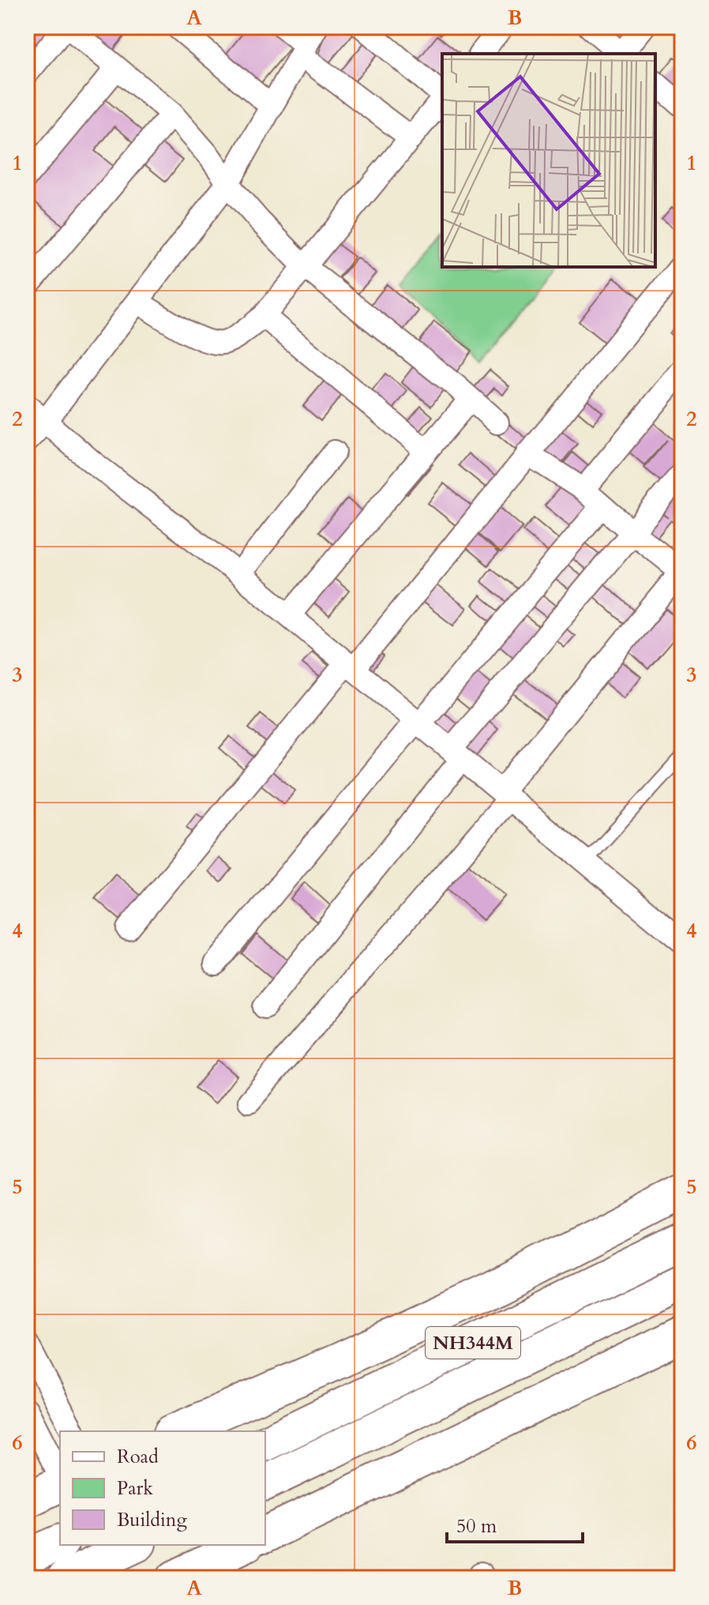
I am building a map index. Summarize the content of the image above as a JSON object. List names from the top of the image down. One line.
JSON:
{"streets":{"main road":["NH344M"]},"legend":["Road","Park","Building"],"scale_bar":"50 m","grid":{"columns":["A","B"],"rows":["1","2","3","4","5","6"]}}
